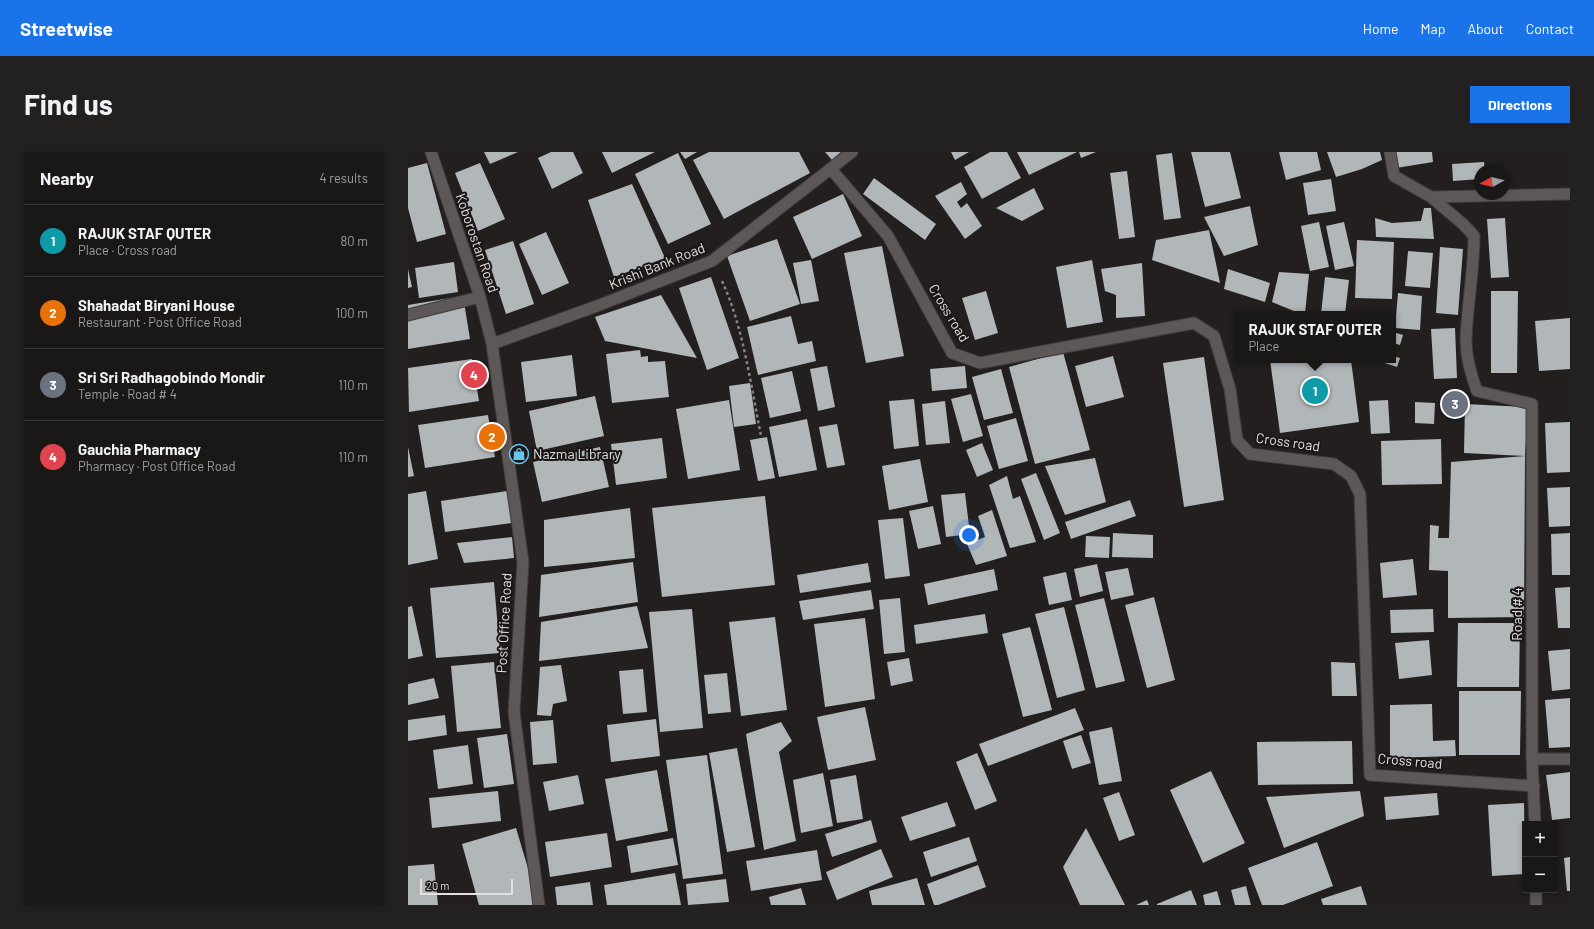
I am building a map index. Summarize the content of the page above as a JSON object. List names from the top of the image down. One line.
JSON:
{"streets":{"street":["Koborostan Road","Krishi Bank Road","Cross road","Road # 4","Post Office Road"]},"crossings":[["Koborostan Road","Krishi Bank Road"],["Koborostan Road","Post Office Road"],["Krishi Bank Road","Cross road"],["Krishi Bank Road","Post Office Road"],["Cross road","Road # 4"]],"places":{"shop":["Nazma Library"]},"scale_bar":"20 m","north":"left","page":{"header":"Streetwise","nav":["Home","Map","About","Contact"],"buttons":"Directions","title":"Find us","heading":["Nearby","4 results"],"list":[{"mark":"1","name":"RAJUK STAF QUTER","note":"Place · Cross road","value":"80 m"},{"mark":"2","name":"Shahadat Biryani House","note":"Restaurant · Post Office Road","value":"100 m"},{"mark":"3","name":"Sri Sri Radhagobindo Mondir","note":"Temple · Road # 4","value":"110 m"},{"mark":"4","name":"Gauchia Pharmacy","note":"Pharmacy · Post Office Road","value":"110 m"}],"popup":["RAJUK STAF QUTER","Place"],"pins":["4","1","3","2"],"map_buttons":["+","−"],"scale":"20 m"}}
